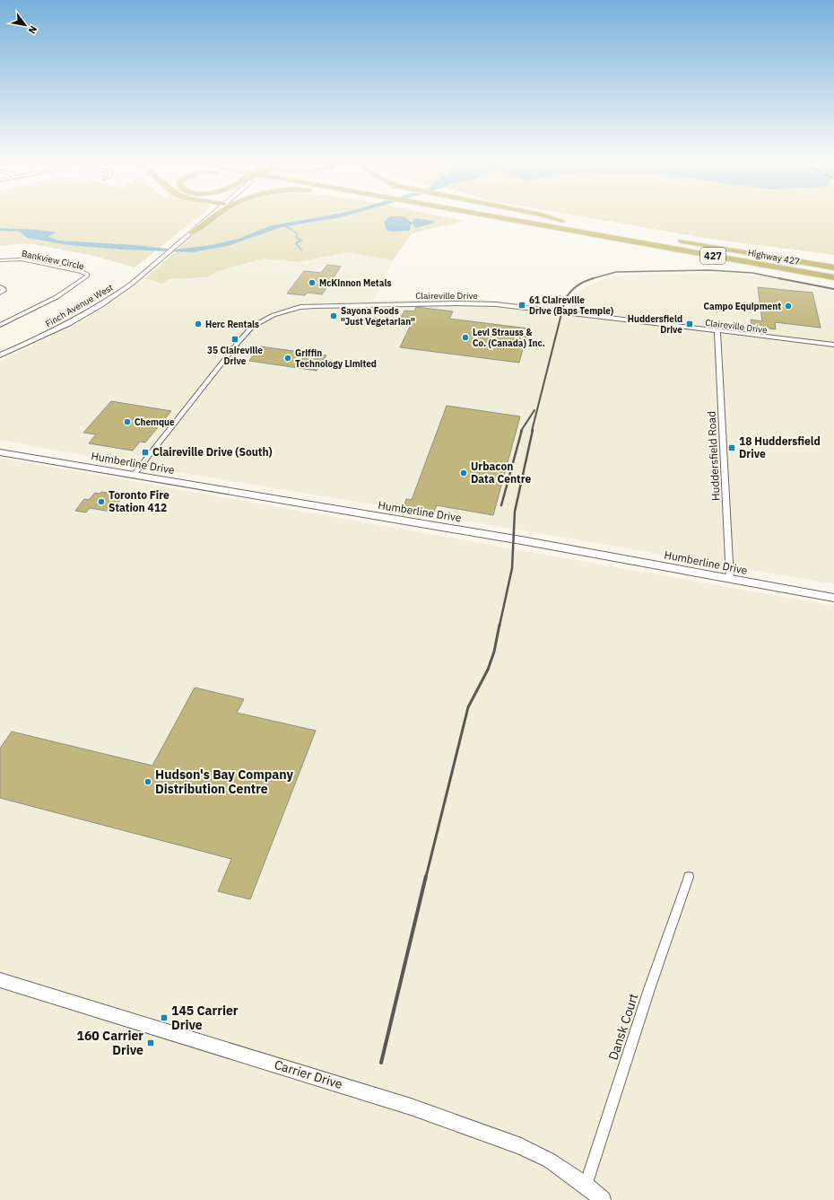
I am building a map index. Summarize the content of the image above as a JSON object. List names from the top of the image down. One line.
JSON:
{"streets":{"highway":["427","Highway 427"],"street":["Bankview Circle","Claireville Drive","Finch Avenue West","Huddersfield Road","Humberline Drive","Dansk Court","Carrier Drive"]},"crossings":[["Claireville Drive","Huddersfield Road"],["Claireville Drive","Humberline Drive"],["Huddersfield Road","Humberline Drive"],["Dansk Court","Carrier Drive"]],"places":{"other":["McKinnon Metals","Campo Equipment","Sayona Foods \"Just Vegetarian\"","Herc Rentals","Levi Strauss & Co. (Canada) Inc.","Griffin Technology Limited","Chemque","Urbacon Data Centre","Toronto Fire Station 412","Hudson's Bay Company Distribution Centre"],"transit":["61 Claireville Drive (Baps Temple)","Huddersfield Drive","35 Claireville Drive","18 Huddersfield Drive","Claireville Drive (South)","145 Carrier Drive","160 Carrier Drive"]},"north":"bottom right"}
